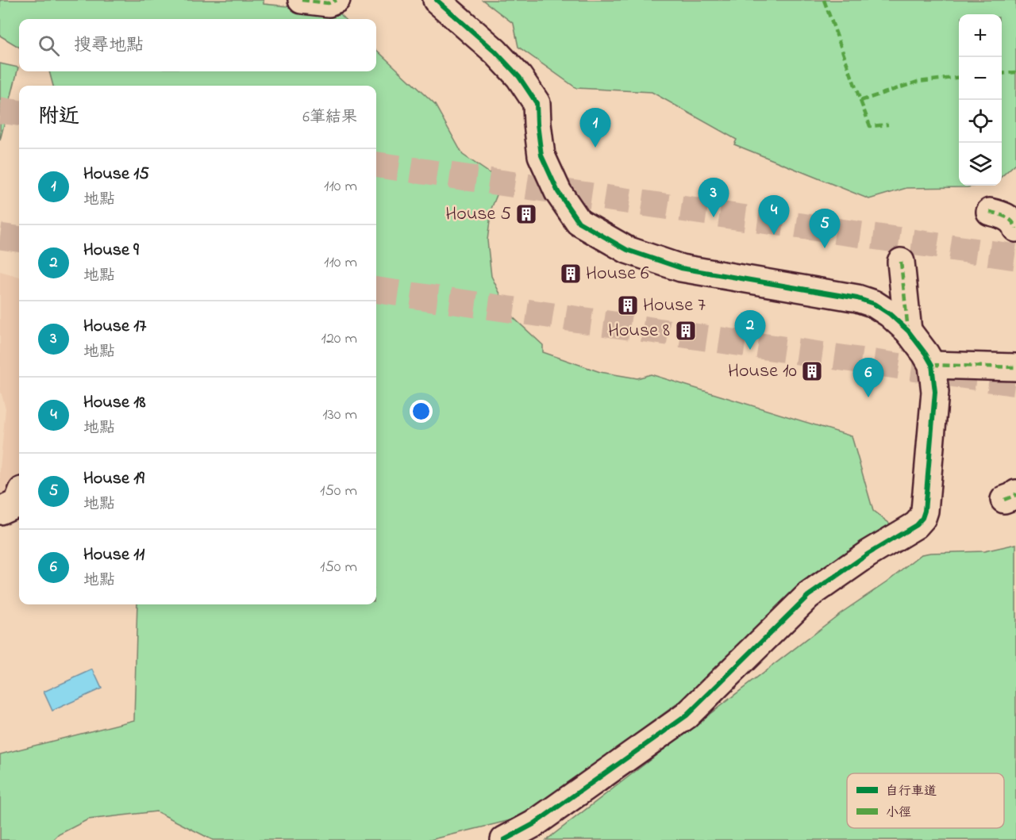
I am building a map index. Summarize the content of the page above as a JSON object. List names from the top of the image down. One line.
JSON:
{"places":{"building":["House 5","House 6","House 7","House 8","House 10"]},"legend":["自行車道","小徑"],"page":{"map_buttons":["+","−"],"search":"搜尋地點","heading":["附近","6筆結果"],"pins":["1","3","4","5","2","6"],"list":[{"mark":"1","name":"House 15","note":"地點","value":"110 m"},{"mark":"2","name":"House 9","note":"地點","value":"110 m"},{"mark":"3","name":"House 17","note":"地點","value":"120 m"},{"mark":"4","name":"House 18","note":"地點","value":"130 m"},{"mark":"5","name":"House 19","note":"地點","value":"150 m"},{"mark":"6","name":"House 11","note":"地點","value":"150 m"}]}}
